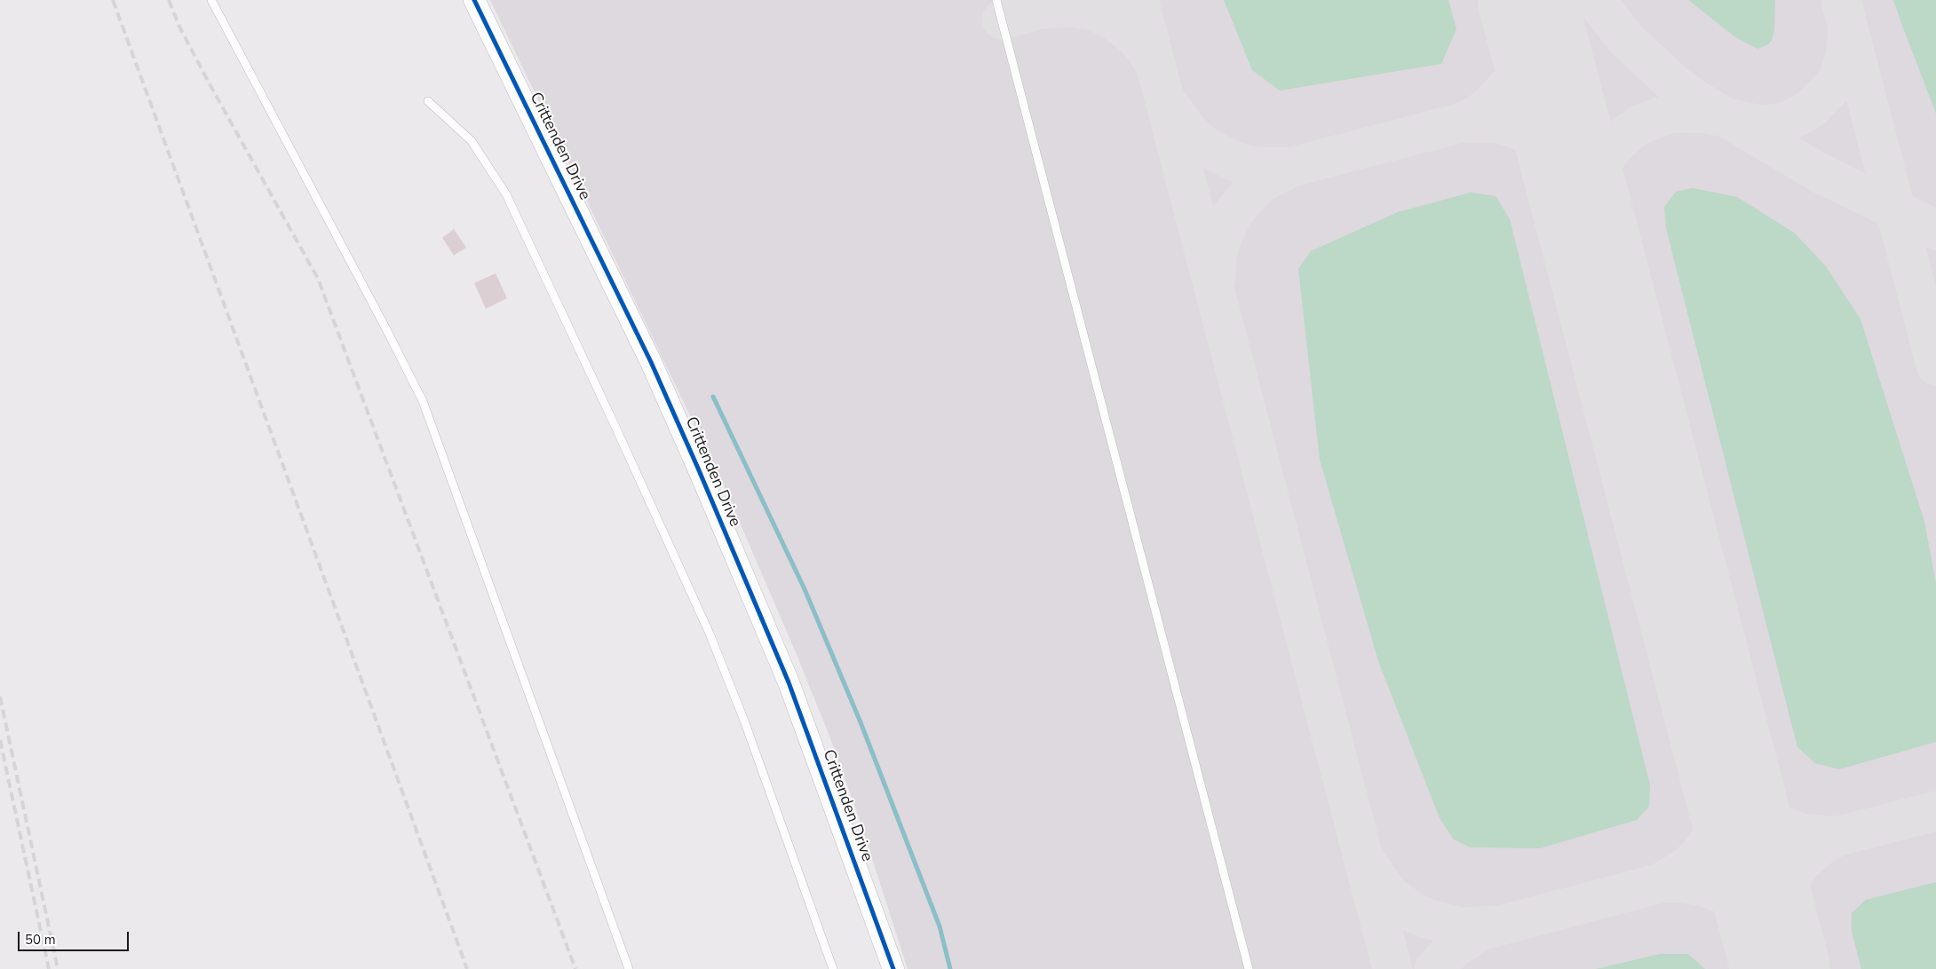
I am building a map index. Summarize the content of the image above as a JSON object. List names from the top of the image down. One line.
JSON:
{"streets":{"street":["Crittenden Drive"]},"scale_bar":"50 m"}
